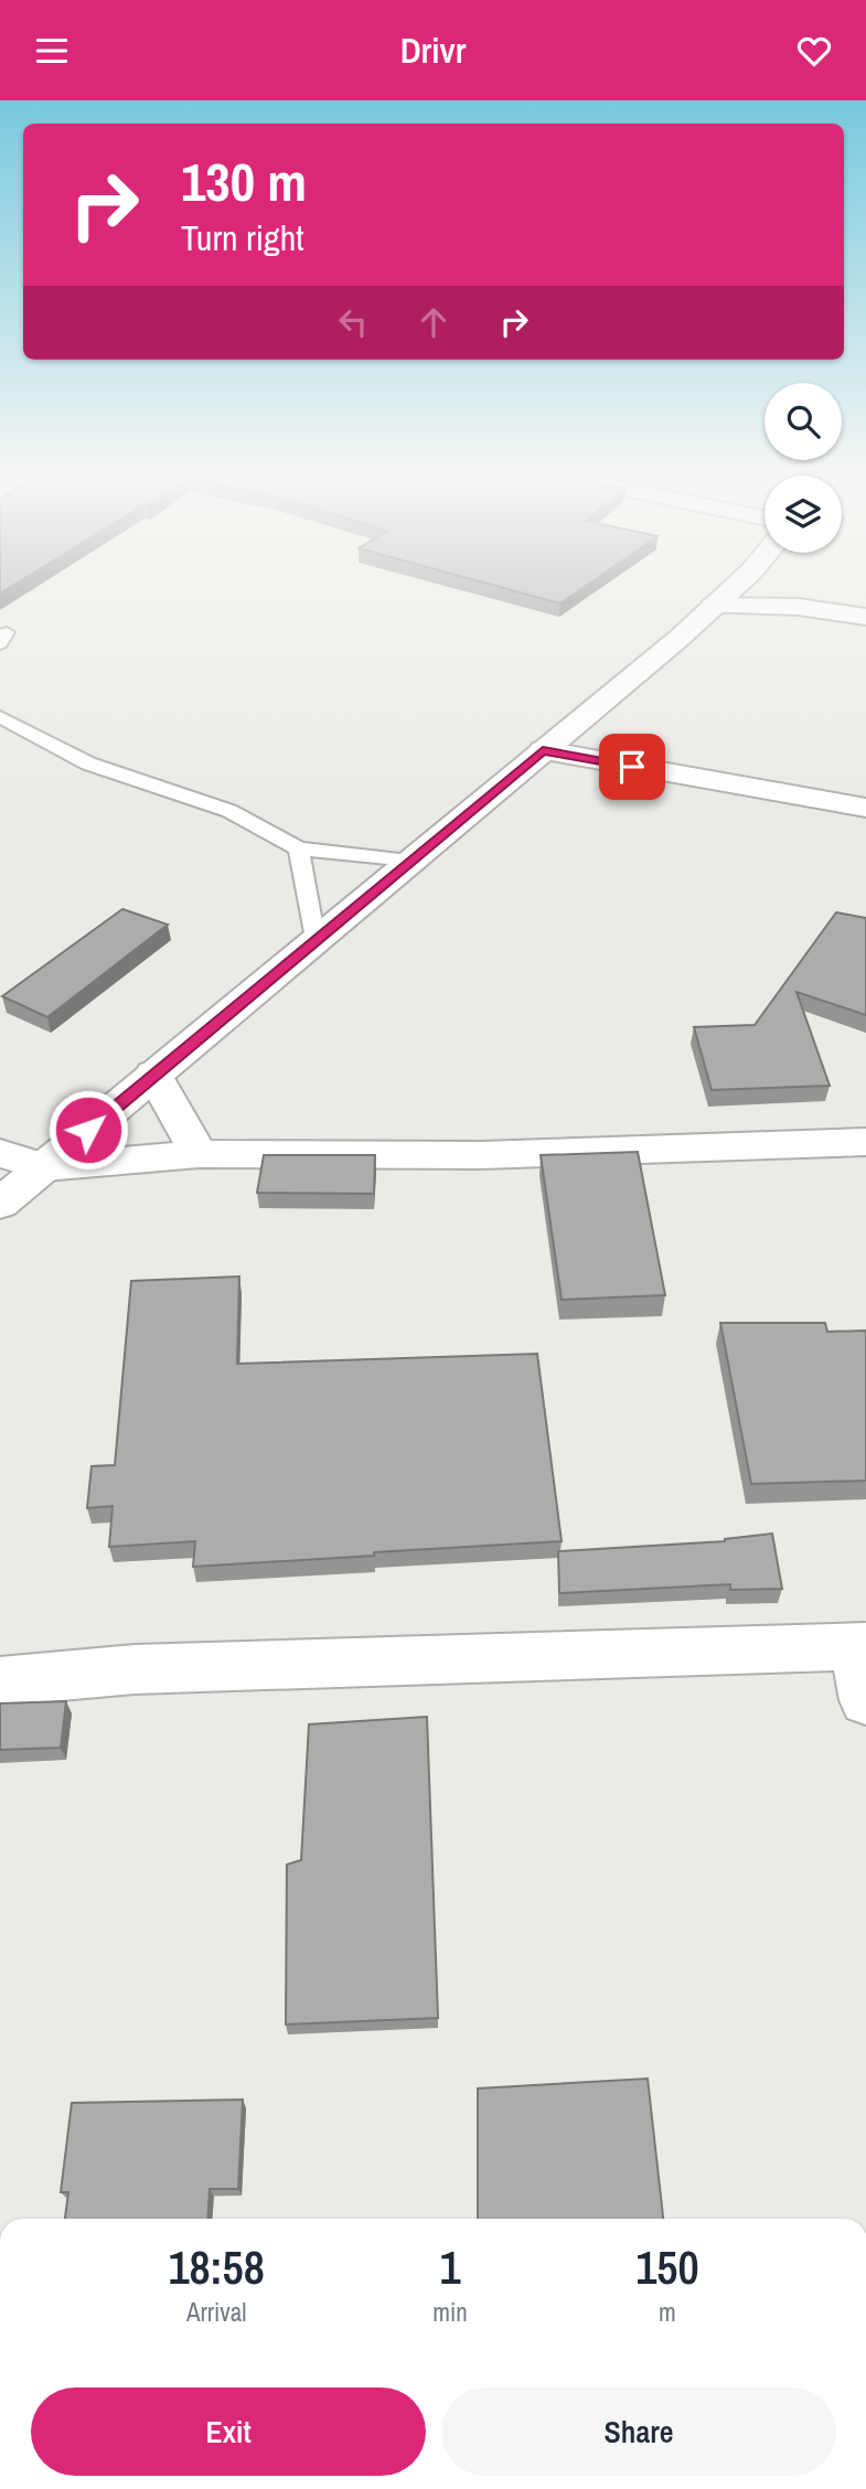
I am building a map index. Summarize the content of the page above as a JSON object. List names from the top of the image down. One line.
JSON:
{"page":{"header":"Drivr","turn":["130 m","Turn right"],"eta":["18:58","Arrival","1","min","150","m"],"buttons":["Exit","Share"]}}
